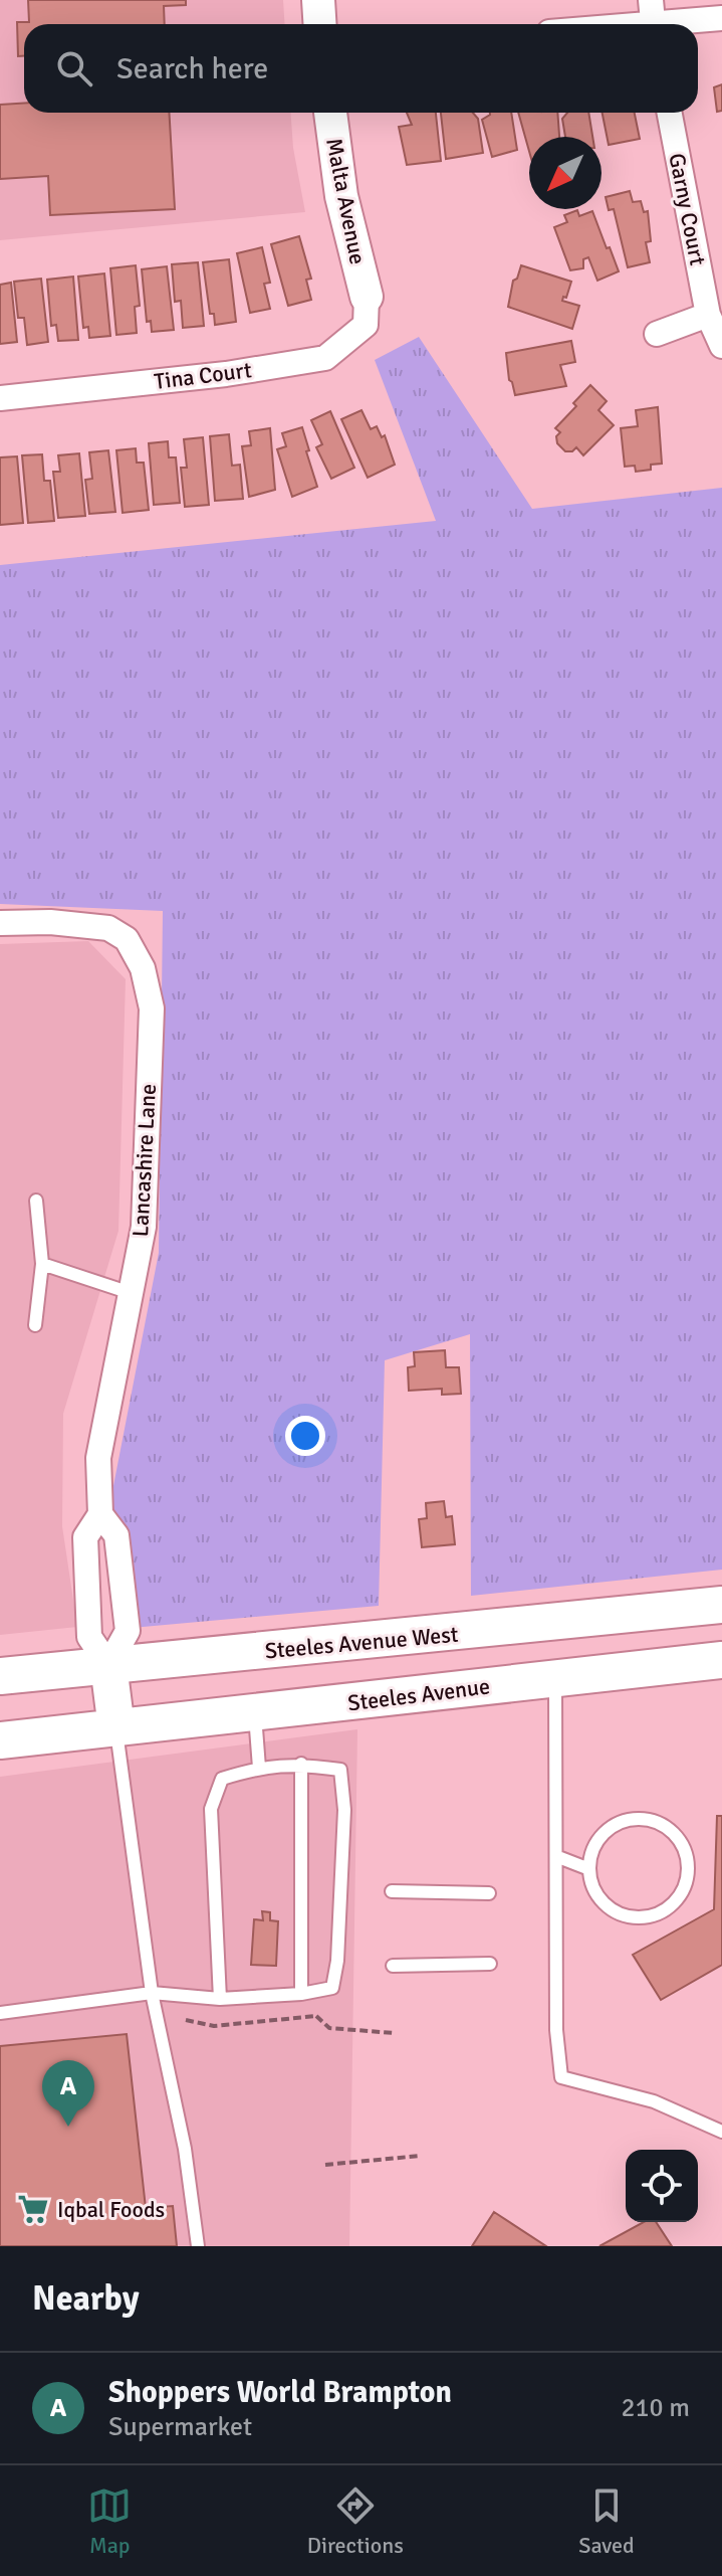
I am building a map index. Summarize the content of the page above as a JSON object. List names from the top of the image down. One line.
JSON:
{"streets":{"main road":["Steeles Avenue West","Steeles Avenue"],"street":["Malta Avenue","Garny Court","Tina Court","Lancashire Lane"]},"crossings":[["Malta Avenue","Tina Court"],["Lancashire Lane","Steeles Avenue West"]],"places":{"supermarket":["Iqbal Foods"]},"north":"bottom left","page":{"search":"Search here","pins":"A","heading":"Nearby","list":[{"mark":"A","name":"Shoppers World Brampton","note":"Supermarket","value":"210 m"}],"nav":["Map","Directions","Saved"]}}
